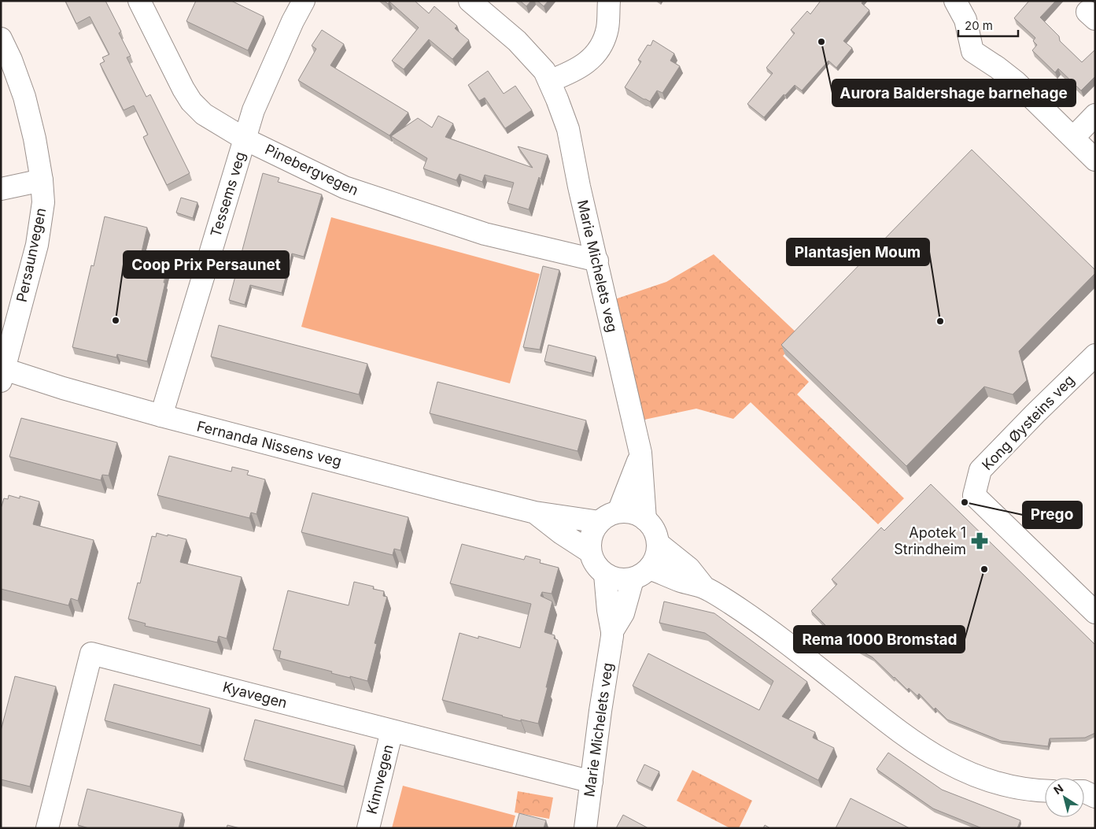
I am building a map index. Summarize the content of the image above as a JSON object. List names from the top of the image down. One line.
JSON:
{"streets":{"street":["Pinebergvegen","Tessems veg","Persaunvegen","Marie Michelets veg","Kong Øysteins veg","Fernanda Nissens veg","Kyavegen","Kinnvegen"]},"crossings":[["Pinebergvegen","Tessems veg"],["Pinebergvegen","Marie Michelets veg"],["Tessems veg","Fernanda Nissens veg"],["Persaunvegen","Fernanda Nissens veg"],["Marie Michelets veg","Fernanda Nissens veg"],["Marie Michelets veg","Kyavegen"],["Kyavegen","Kinnvegen"]],"places":{"other":["Aurora Baldershage barnehage","Coop Prix Persaunet","Plantasjen Moum","Prego","Rema 1000 Bromstad"],"pharmacy":["Apotek 1 Strindheim"]},"scale_bar":"20 m","north":"top left"}
